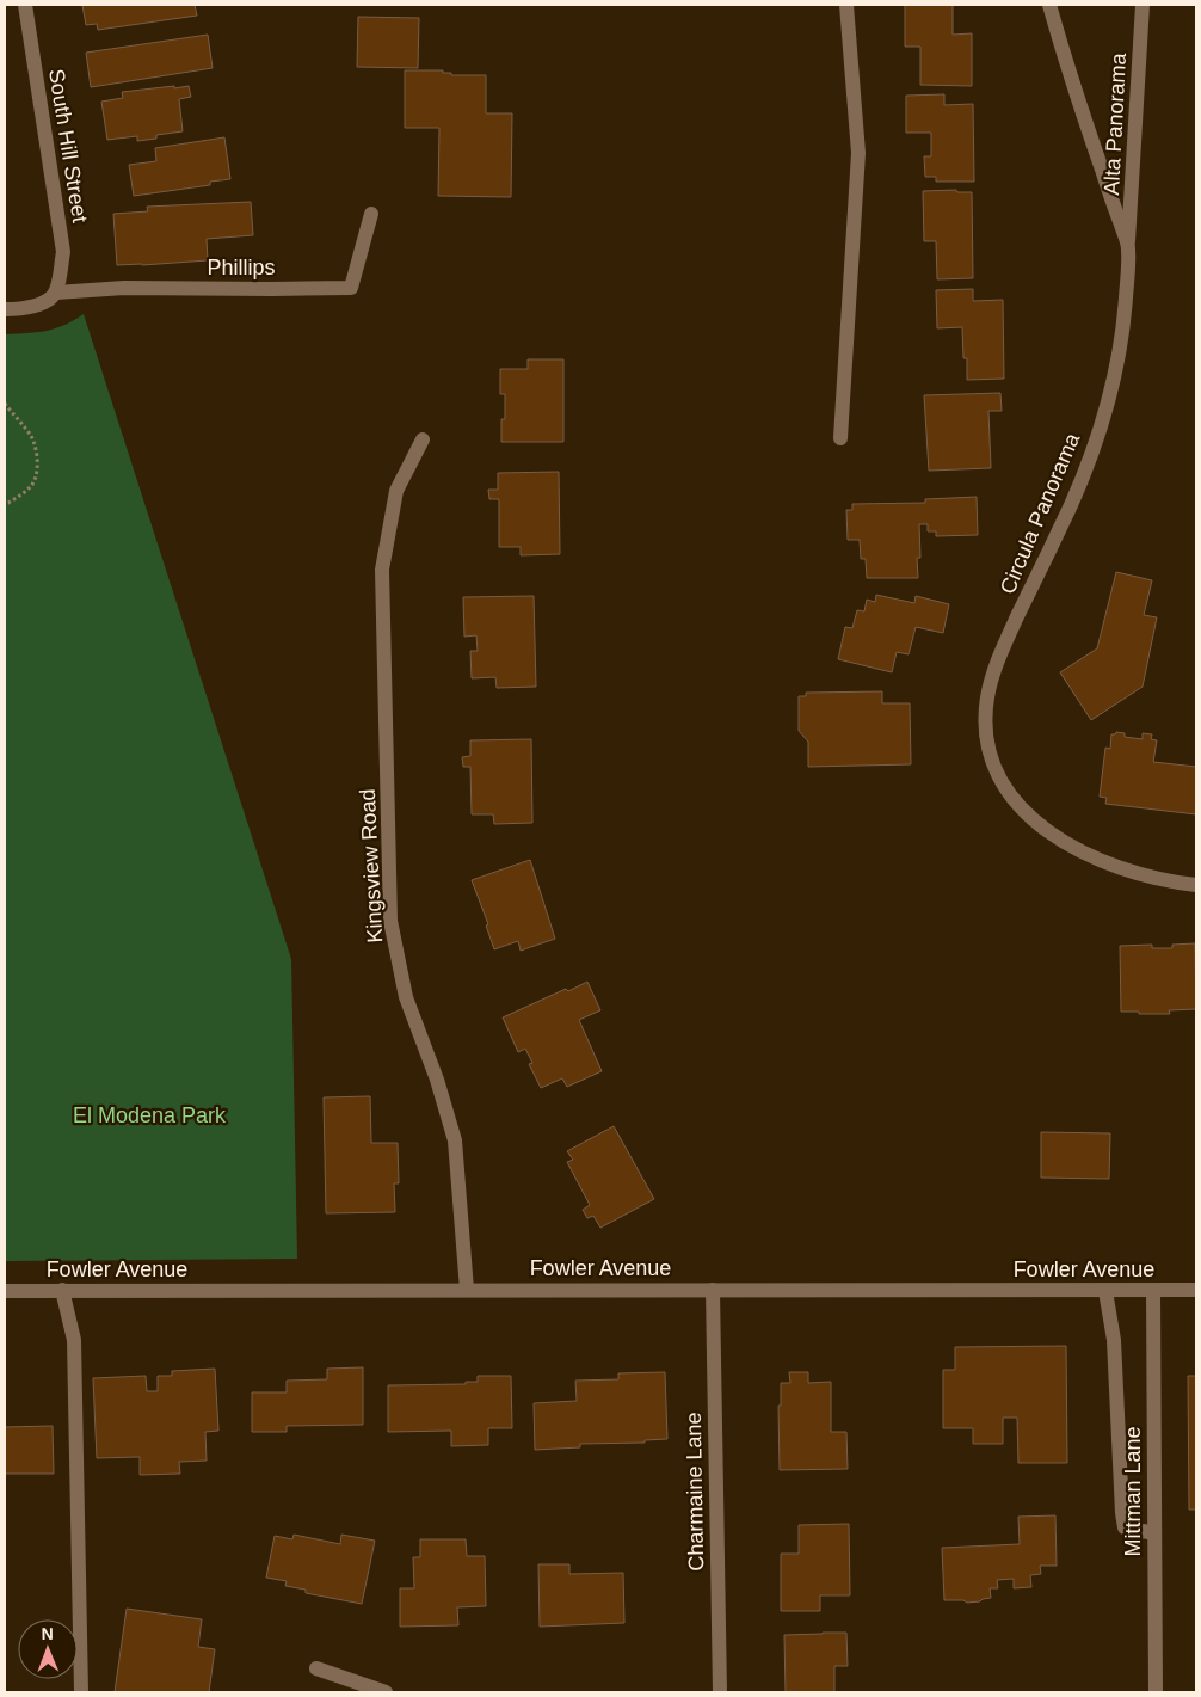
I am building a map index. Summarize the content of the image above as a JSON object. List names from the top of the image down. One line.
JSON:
{"streets":{"street":["Alta Panorama","South Hill Street","Phillips","Circula Panorama","Kingsview Road","Fowler Avenue","Charmaine Lane","Mittman Lane"]},"crossings":[["Alta Panorama","Circula Panorama"],["South Hill Street","Phillips"],["Kingsview Road","Fowler Avenue"],["Fowler Avenue","Charmaine Lane"],["Fowler Avenue","Mittman Lane"]],"parks":["El Modena Park"],"north":"top"}
